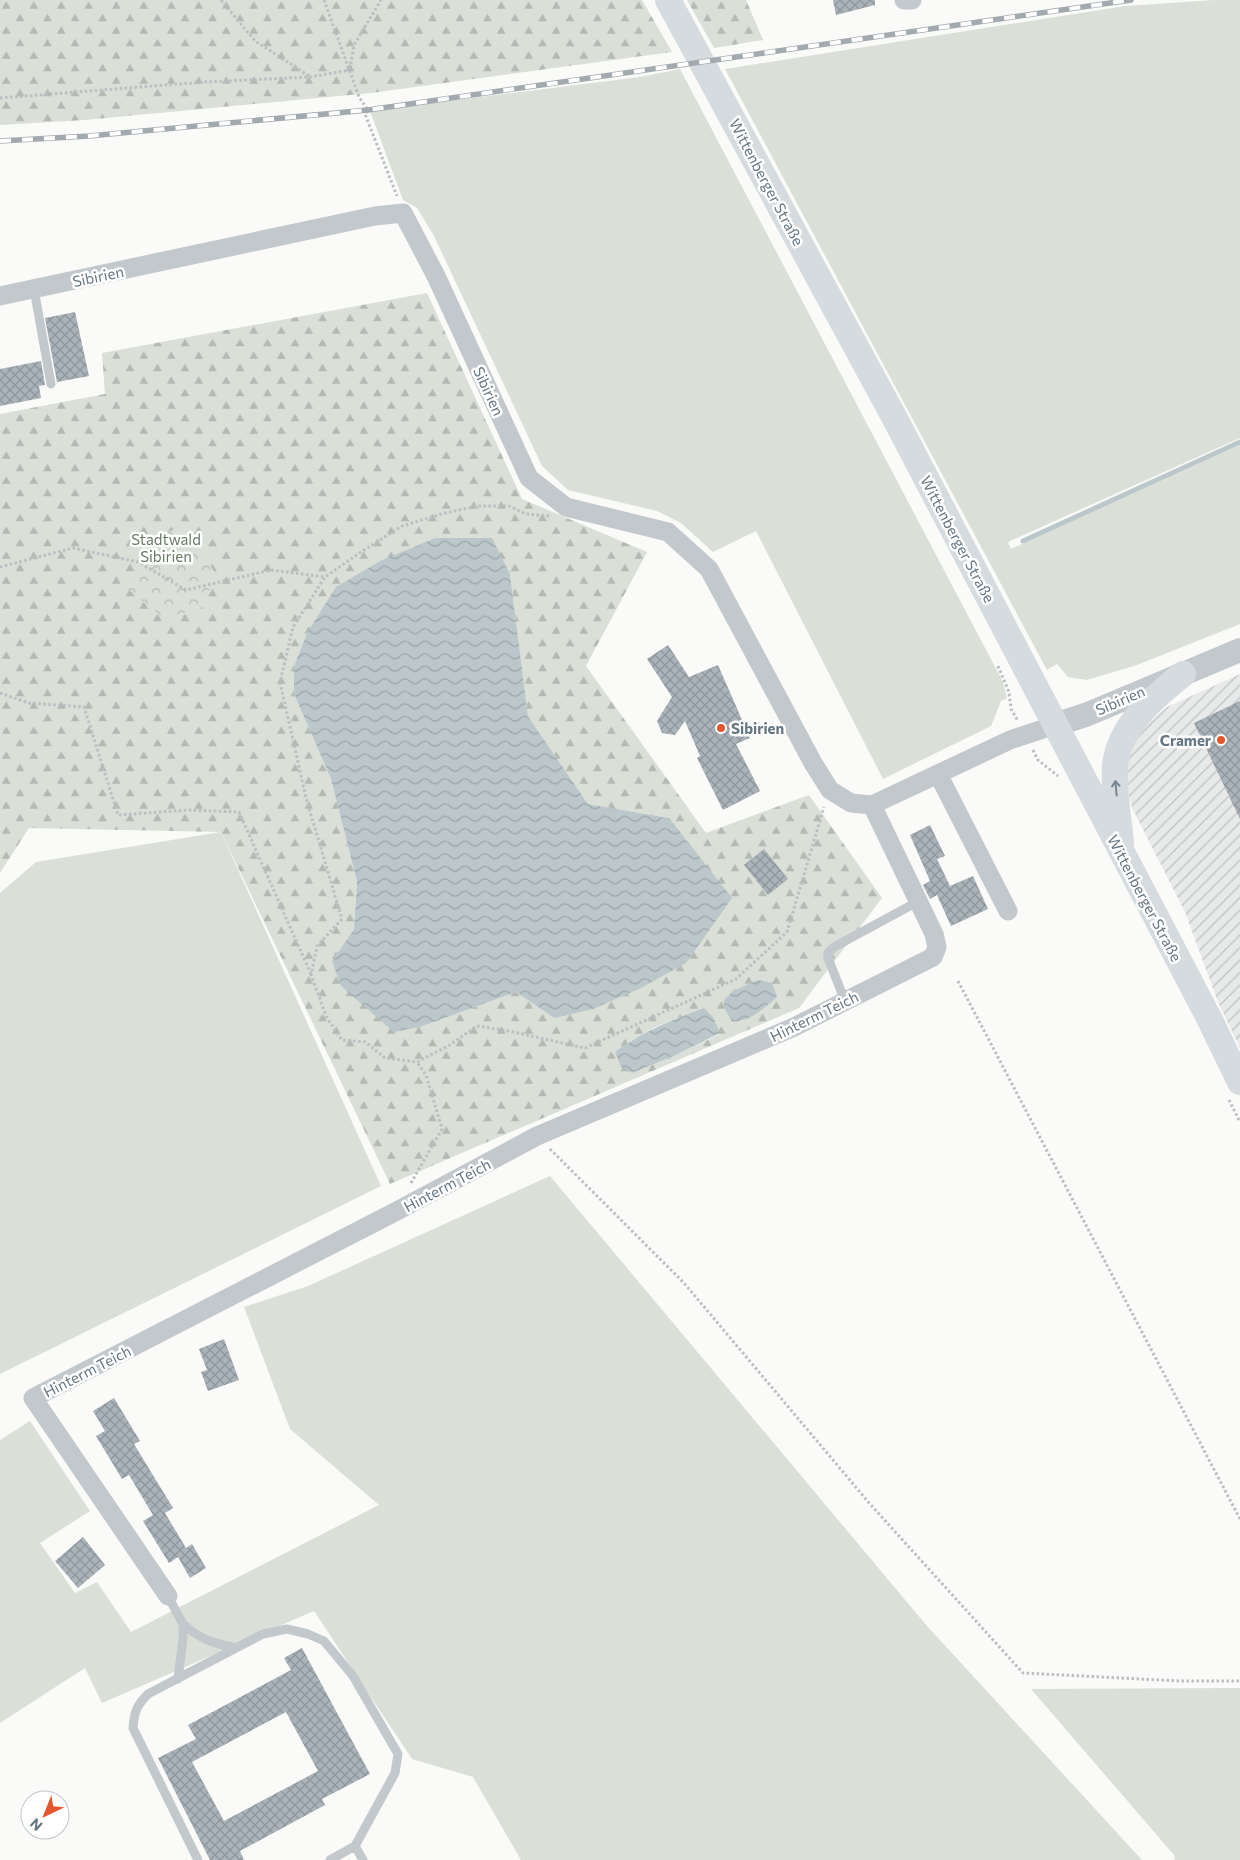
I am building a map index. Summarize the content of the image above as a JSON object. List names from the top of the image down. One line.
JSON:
{"streets":{"main road":["Wittenberger Straße"],"street":["Sibirien","Hinterm Teich"]},"crossings":[["Wittenberger Straße","Sibirien"],["Sibirien","Hinterm Teich"]],"parks":["Stadtwald Sibirien"],"places":["Sibirien","Cramer"],"north":"bottom left"}
